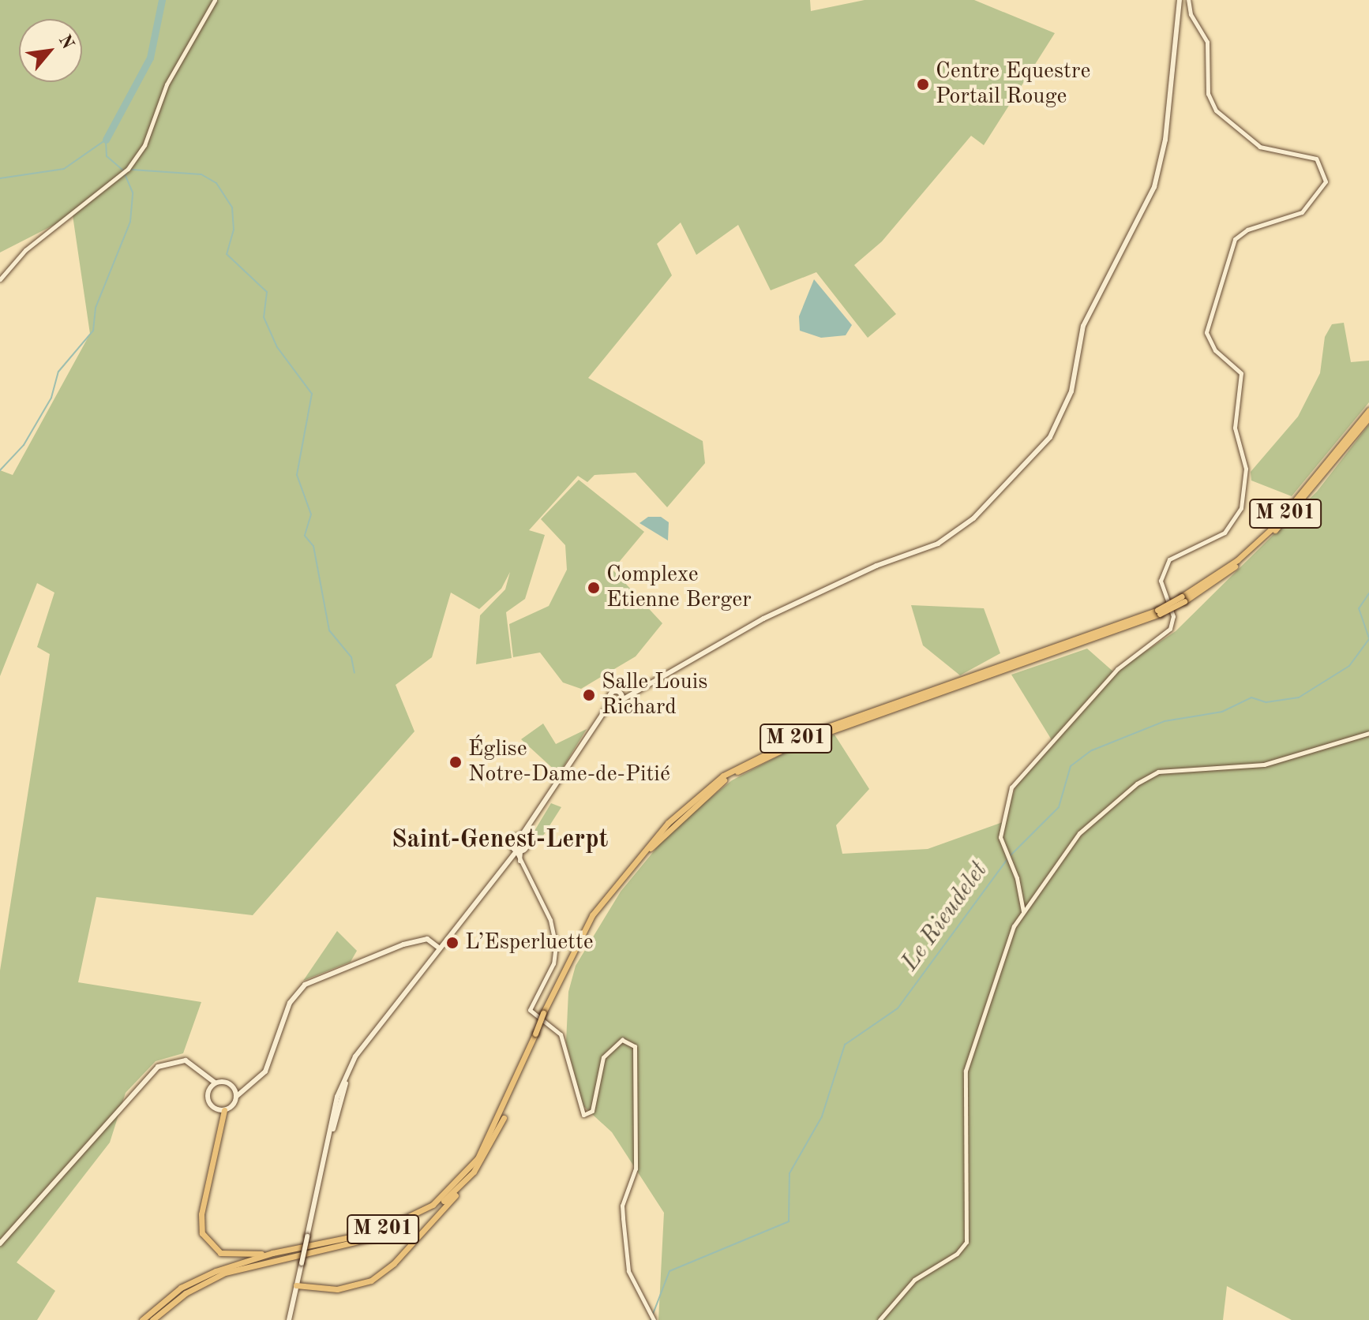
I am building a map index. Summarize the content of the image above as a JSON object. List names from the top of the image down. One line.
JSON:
{"streets":{"highway":["M 201"]},"districts":["Saint-Genest-Lerpt"],"water":["Le Rieudelet"],"places":["Centre Equestre Portail Rouge","Complexe Etienne Berger","Salle Louis Richard","Église Notre-Dame-de-Pitié","L’Esperluette"],"north":"top right"}
